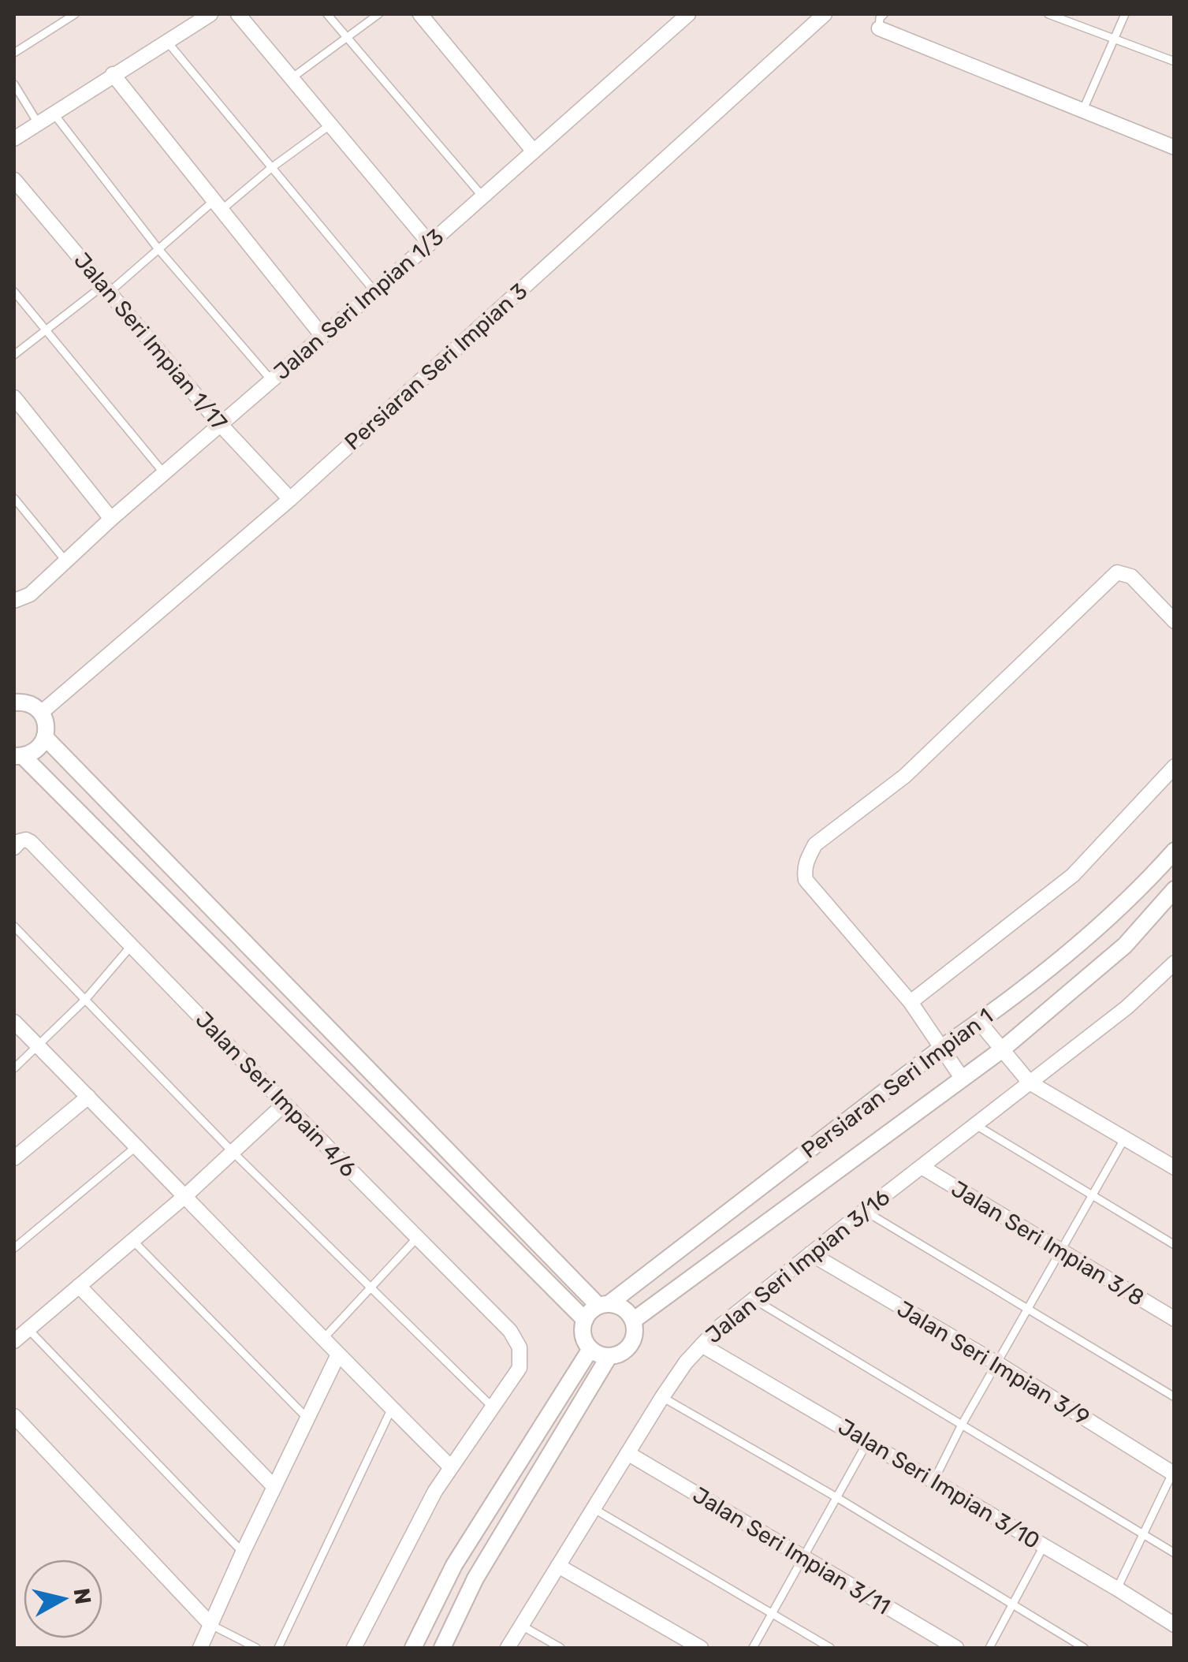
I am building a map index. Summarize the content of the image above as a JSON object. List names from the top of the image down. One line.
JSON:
{"streets":{"street":["Jalan Seri Impian 1/3","Jalan Seri Impian 1/17","Persiaran Seri Impian 3","Persiaran Seri Impian 1","Jalan Seri Impain 4/6","Jalan Seri Impian 3/8","Jalan Seri Impian 3/16","Jalan Seri Impian 3/9","Jalan Seri Impian 3/10","Jalan Seri Impian 3/11"]},"crossings":[["Jalan Seri Impian 1/3","Jalan Seri Impian 1/17"],["Jalan Seri Impian 1/17","Persiaran Seri Impian 3"],["Jalan Seri Impian 3/8","Jalan Seri Impian 3/16"],["Jalan Seri Impian 3/16","Jalan Seri Impian 3/9"],["Jalan Seri Impian 3/16","Jalan Seri Impian 3/10"],["Jalan Seri Impian 3/16","Jalan Seri Impian 3/11"]],"north":"right"}
